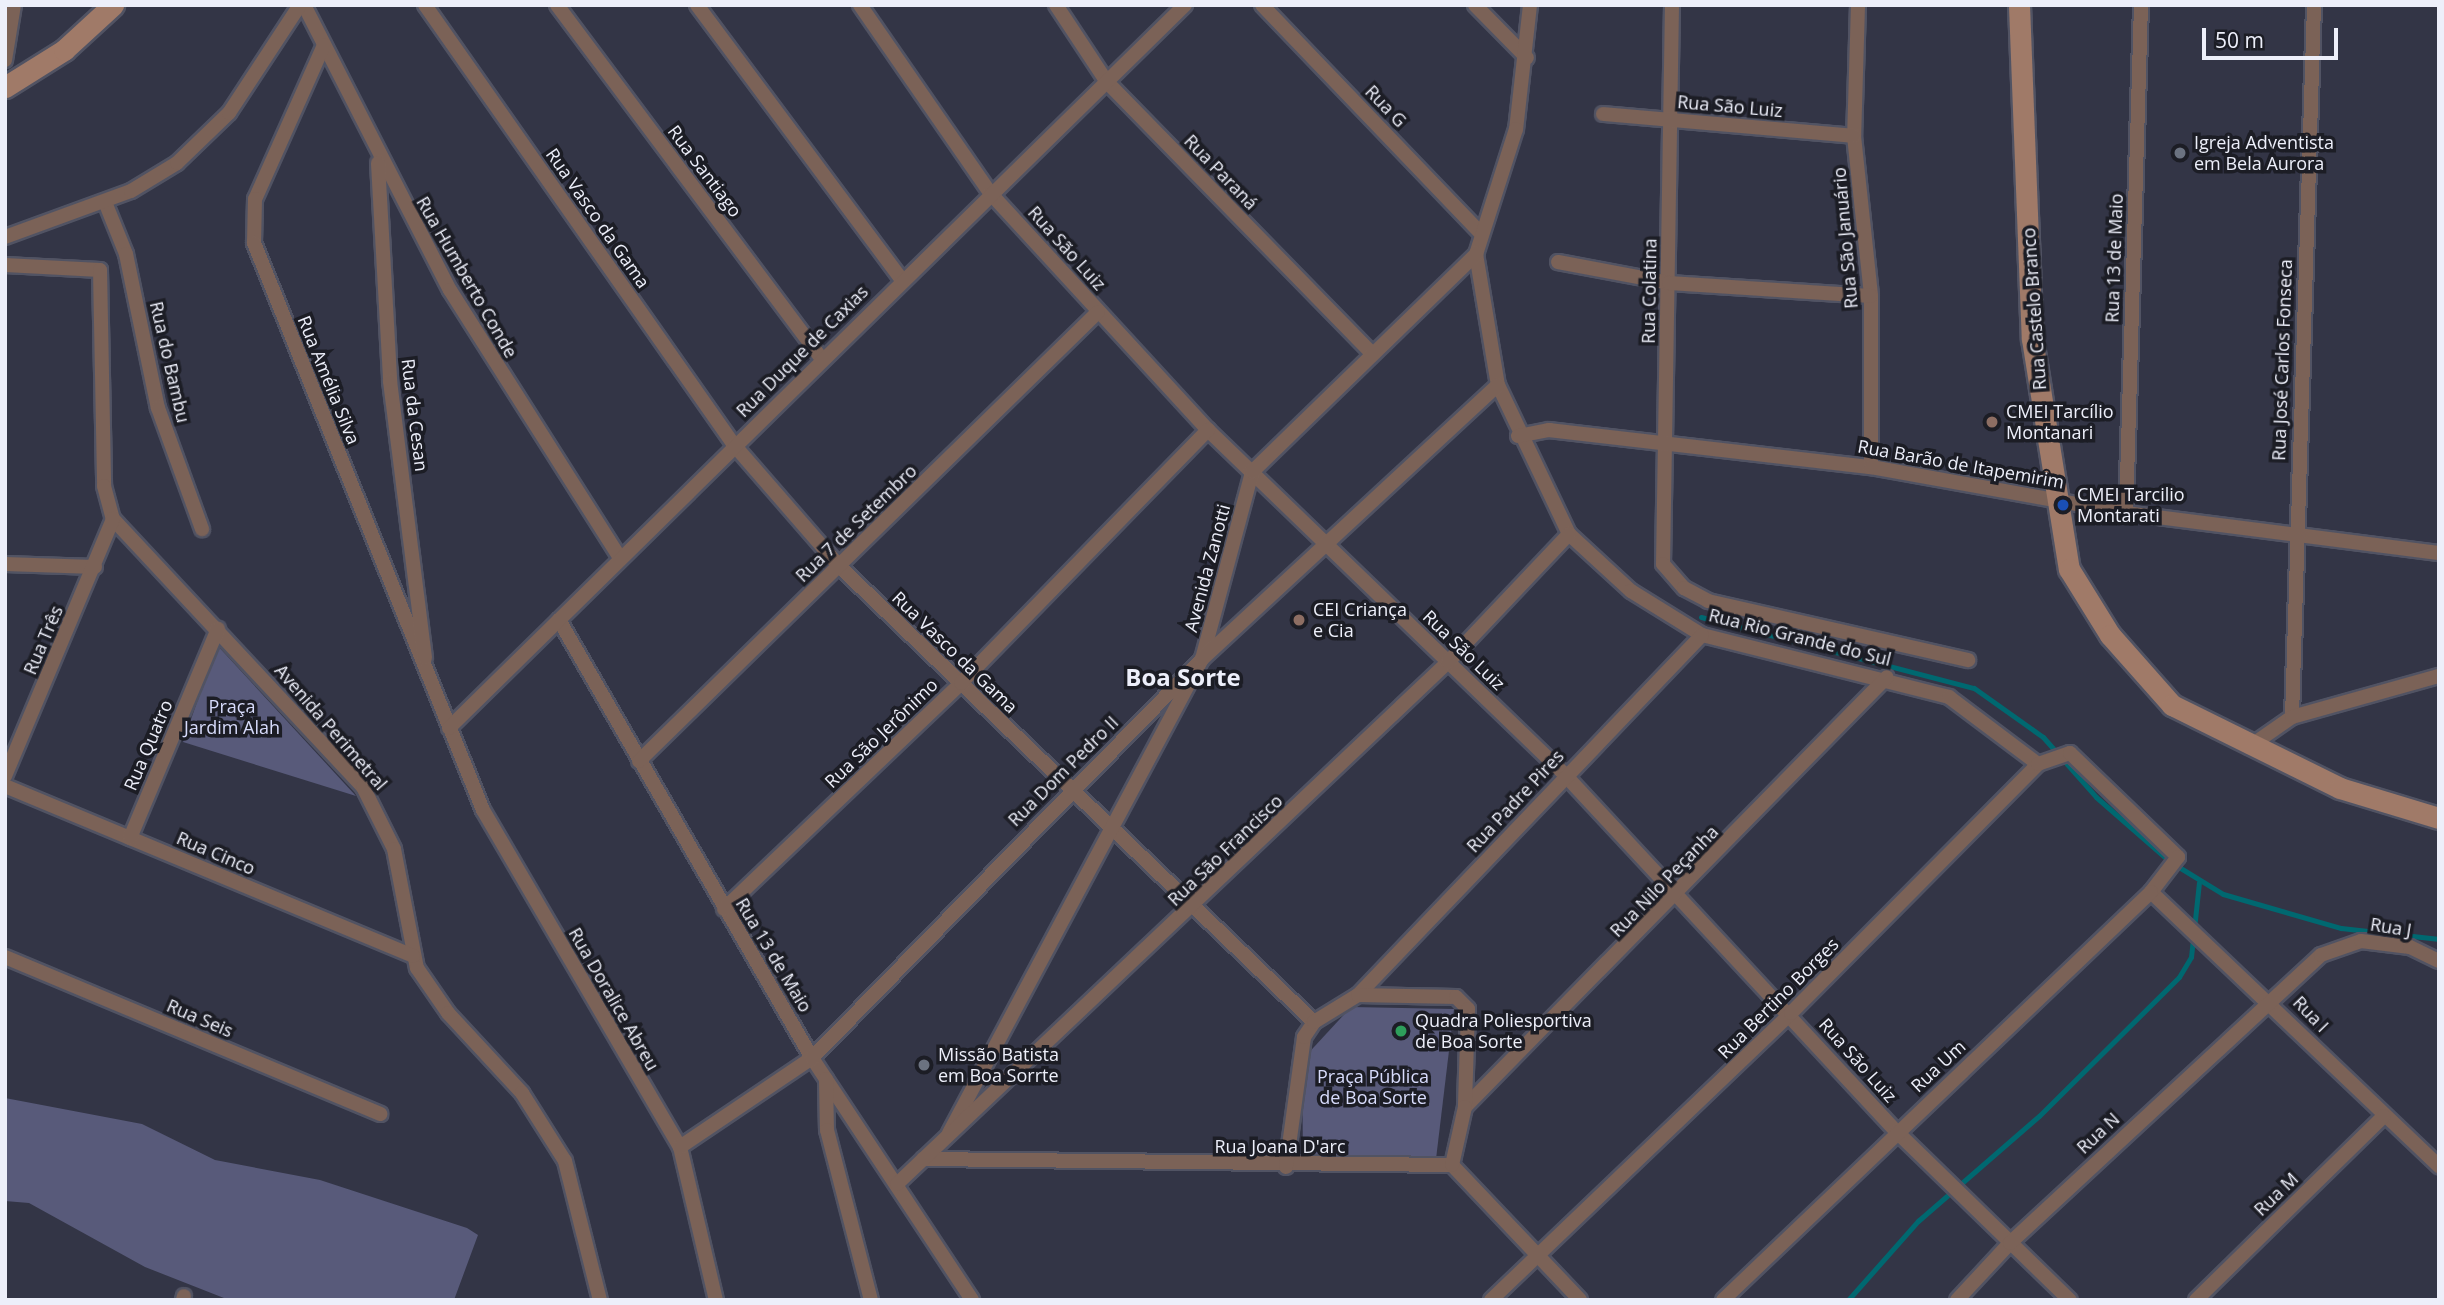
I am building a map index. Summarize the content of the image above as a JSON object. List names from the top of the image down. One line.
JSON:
{"streets":{"street":["Rua G","Rua São Luiz","Rua Santiago","Rua Paraná","Rua Vasco da Gama","Rua São Januário","Rua 13 de Maio","Rua Humberto Conde","Rua Colatina","Rua Castelo Branco","Rua Duque de Caxias","Rua José Carlos Fonseca","Rua do Bambu","Rua Amélia Silva","Rua da Cesan","Rua Barão de Itapemirim","Rua 7 de Setembro","Avenida Zanotti","Rua Rio Grande do Sul","Rua Três","Avenida Perimetral","Rua São Jerônimo","Rua Quatro","Rua Dom Pedro II","Rua Padre Pires","Rua São Francisco","Rua Cinco","Rua Nilo Peçanha","Rua J","Rua Bertino Borges","Rua Doralice Abreu","Rua I","Rua Seis","Rua Um","Rua N","Rua Joana D'arc","Rua M"]},"crossings":[["Rua G","Rua Rio Grande do Sul"],["Rua São Luiz","Rua São Januário"],["Rua São Luiz","Rua Colatina"],["Rua São Luiz","Rua Duque de Caxias"],["Rua São Luiz","Rua 7 de Setembro"],["Rua São Luiz","Avenida Zanotti"],["Rua São Luiz","Rua São Jerônimo"],["Rua São Luiz","Rua Dom Pedro II"],["Rua São Luiz","Rua Padre Pires"],["Rua São Luiz","Rua São Francisco"],["Rua São Luiz","Rua Nilo Peçanha"],["Rua São Luiz","Rua Bertino Borges"],["Rua São Luiz","Rua Um"],["Rua São Luiz","Rua N"],["Rua Santiago","Rua Duque de Caxias"],["Rua Paraná","Rua Duque de Caxias"],["Rua Vasco da Gama","Rua Duque de Caxias"],["Rua Vasco da Gama","Rua 7 de Setembro"],["Rua Vasco da Gama","Avenida Zanotti"],["Rua Vasco da Gama","Rua São Jerônimo"],["Rua Vasco da Gama","Rua Dom Pedro II"],["Rua Vasco da Gama","Rua São Francisco"],["Rua São Januário","Rua Barão de Itapemirim"],["Rua 13 de Maio","Rua Duque de Caxias"],["Rua 13 de Maio","Rua Barão de Itapemirim"],["Rua 13 de Maio","Rua 7 de Setembro"],["Rua 13 de Maio","Rua São Jerônimo"],["Rua 13 de Maio","Rua Dom Pedro II"],["Rua 13 de Maio","Rua São Francisco"],["Rua Humberto Conde","Rua Duque de Caxias"],["Rua Humberto Conde","Rua Amélia Silva"],["Rua Humberto Conde","Rua da Cesan"],["Rua Colatina","Rua Barão de Itapemirim"],["Rua Colatina","Rua Rio Grande do Sul"],["Rua Castelo Branco","Rua Barão de Itapemirim"],["Rua Duque de Caxias","Rua Amélia Silva"],["Rua Duque de Caxias","Rua Doralice Abreu"],["Rua José Carlos Fonseca","Rua Barão de Itapemirim"],["Rua Amélia Silva","Rua da Cesan"],["Rua Amélia Silva","Rua Doralice Abreu"],["Rua Barão de Itapemirim","Rua Rio Grande do Sul"],["Avenida Zanotti","Rua Dom Pedro II"],["Avenida Zanotti","Rua São Francisco"],["Rua Rio Grande do Sul","Rua Dom Pedro II"],["Rua Rio Grande do Sul","Rua Padre Pires"],["Rua Rio Grande do Sul","Rua São Francisco"],["Rua Rio Grande do Sul","Rua Nilo Peçanha"],["Rua Rio Grande do Sul","Rua Bertino Borges"],["Rua Três","Avenida Perimetral"],["Avenida Perimetral","Rua Quatro"],["Avenida Perimetral","Rua Cinco"],["Rua Quatro","Rua Cinco"],["Rua Dom Pedro II","Rua Doralice Abreu"],["Rua São Francisco","Rua Joana D'arc"],["Rua J","Rua I"],["Rua J","Rua N"],["Rua I","Rua Um"],["Rua I","Rua N"],["Rua I","Rua M"]],"districts":["Boa Sorte"],"parks":["Praça Jardim Alah","Praça Pública de Boa Sorte"],"places":["Igreja Adventista em Bela Aurora","CMEI Tarcílio Montanari","CMEI Tarcilio Montarati","CEI Criança e Cia","Quadra Poliesportiva de Boa Sorte","Missão Batista em Boa Sorrte"],"scale_bar":"50 m"}
